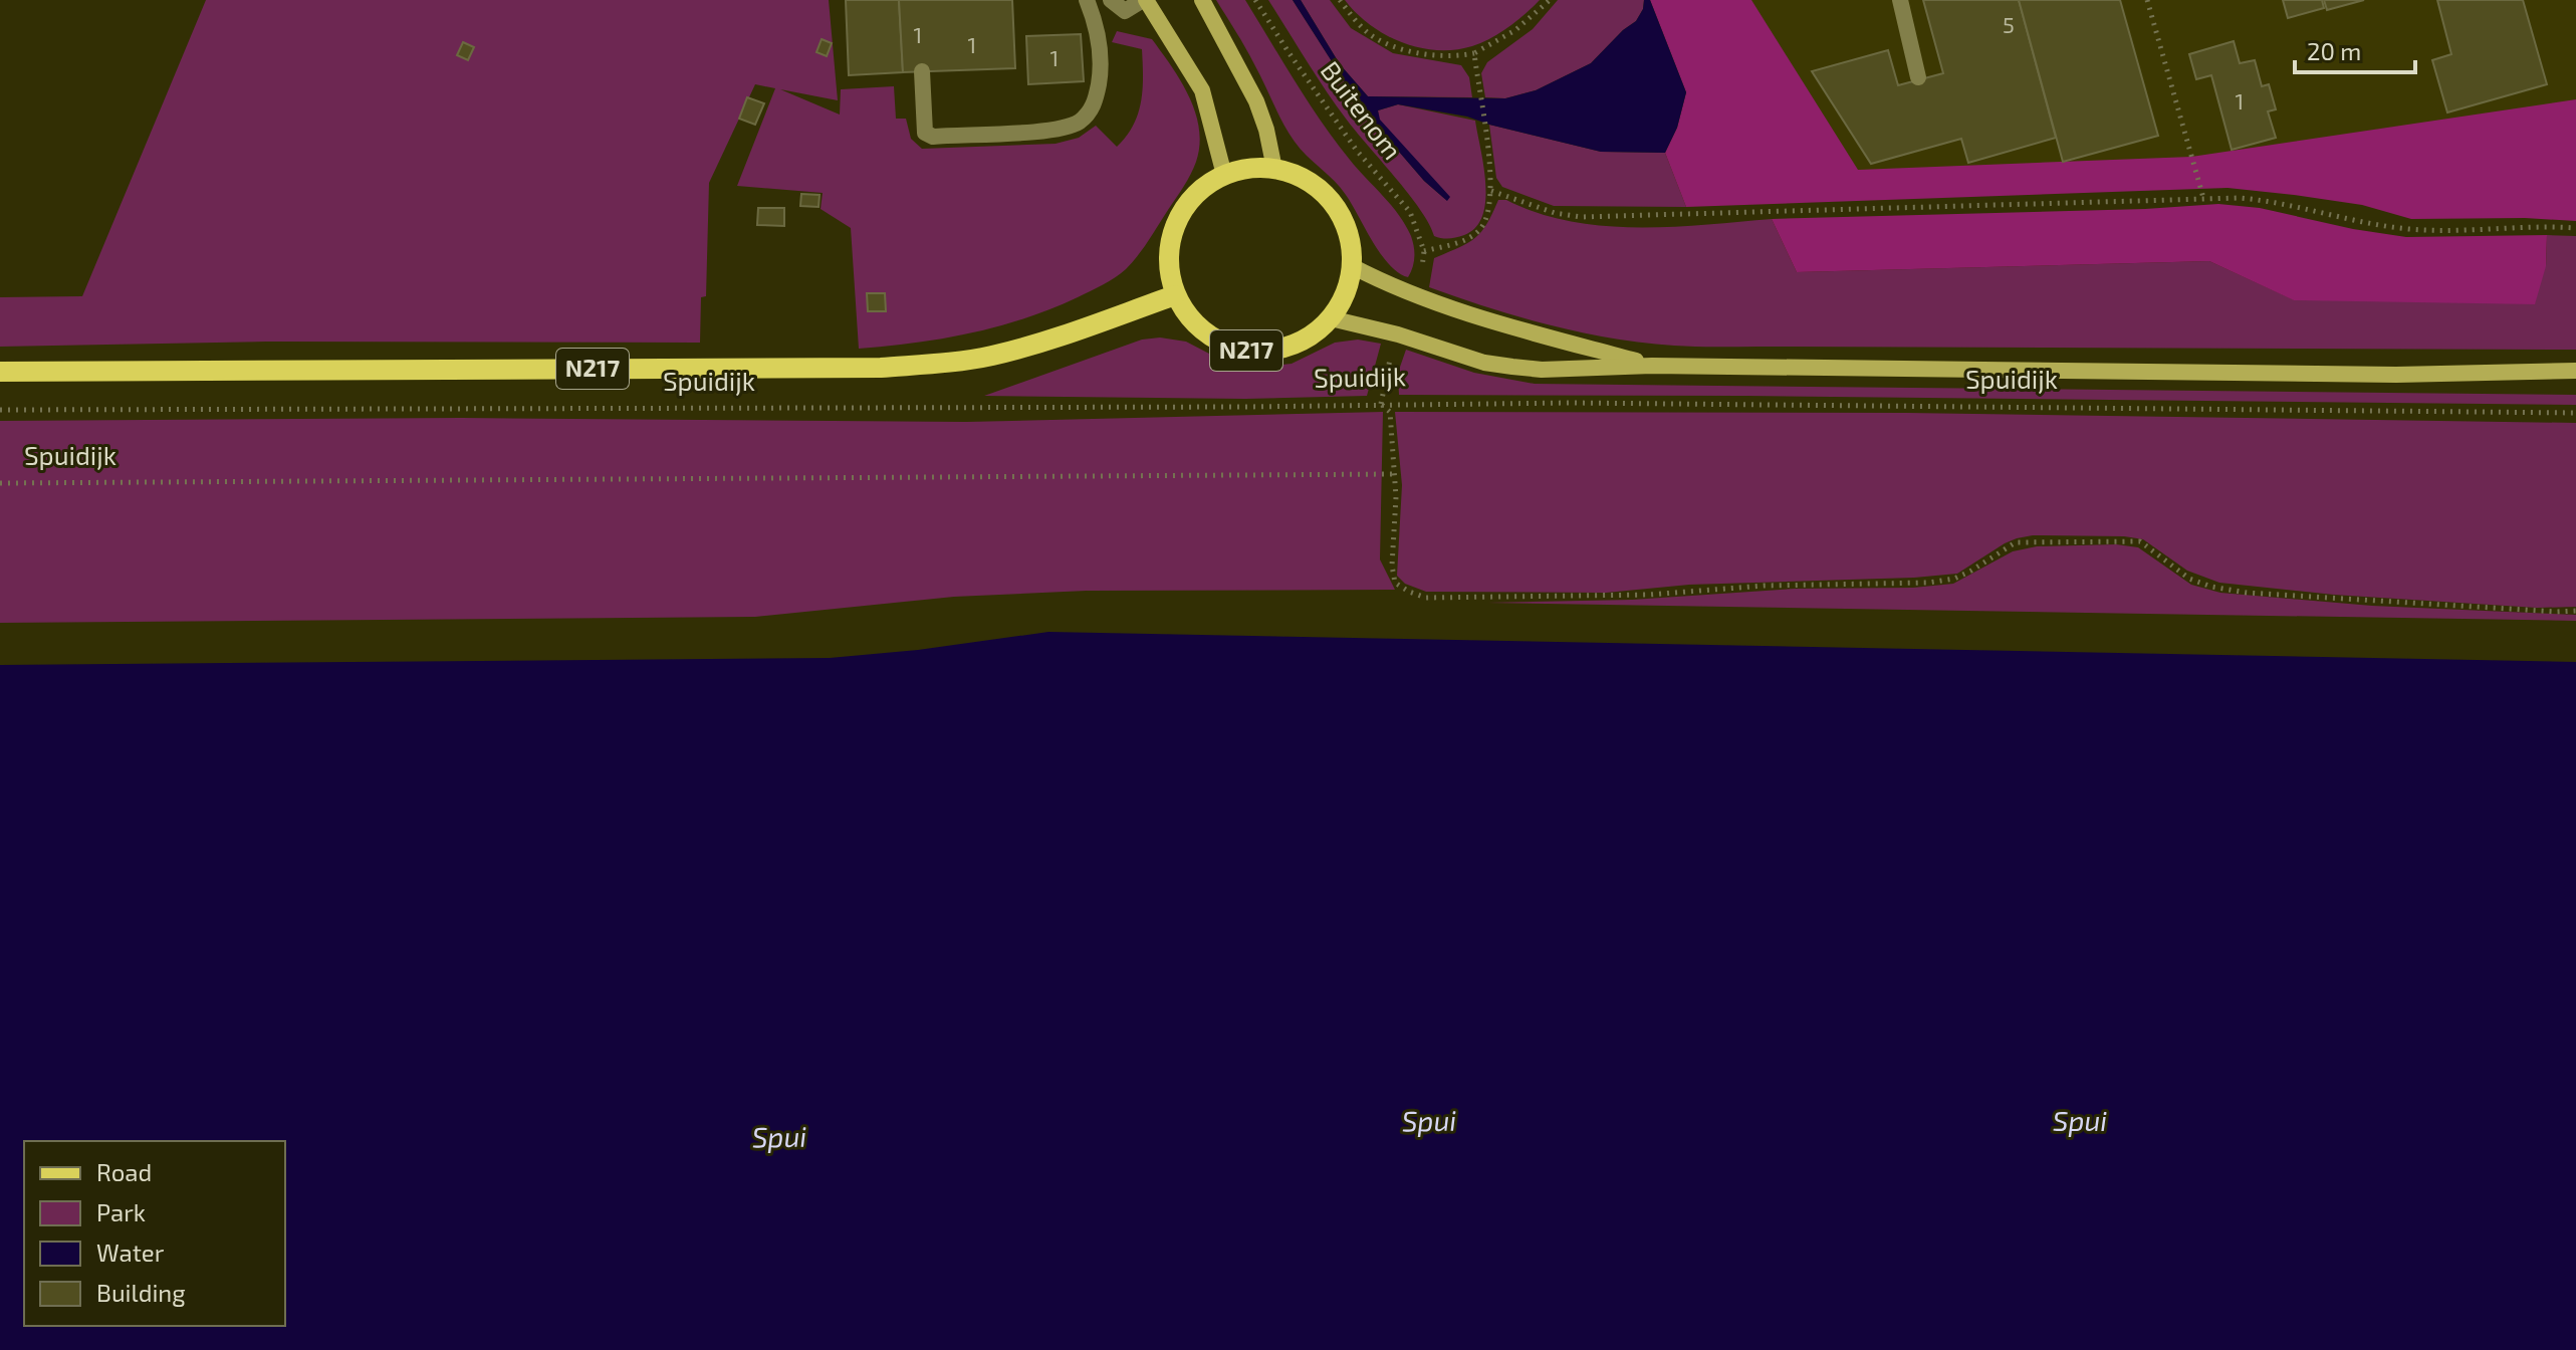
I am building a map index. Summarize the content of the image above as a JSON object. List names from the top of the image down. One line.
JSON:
{"streets":{"main road":["N217","Spuidijk"],"path":["Buitenom"]},"crossings":[["N217","Spuidijk"]],"water":["Spui"],"house_numbers":["5","1","1","1","1"],"legend":["Road","Park","Water","Building"],"scale_bar":"20 m"}
